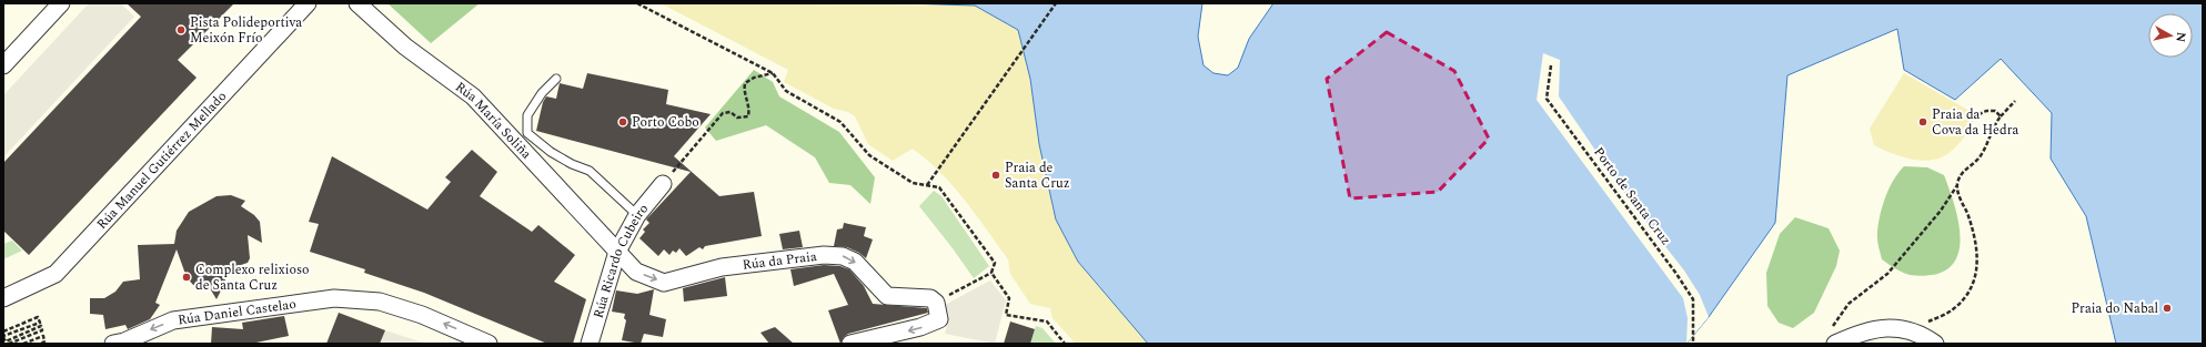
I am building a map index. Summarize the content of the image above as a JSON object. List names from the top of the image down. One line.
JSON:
{"streets":{"street":["Rúa María Soliña","Rúa Manuel Gutiérrez Mellado","Rúa da Praia","Rúa Ricardo Cubeiro","Rúa Daniel Castelao"],"path":["Porto de Santa Cruz"]},"crossings":[["Rúa María Soliña","Rúa da Praia"],["Rúa María Soliña","Rúa Ricardo Cubeiro"],["Rúa da Praia","Rúa Ricardo Cubeiro"]],"one_way":["Rúa da Praia","Rúa Daniel Castelao"],"places":["Pista Polideportiva Meixón Frío","Porto Cobo","Praia da Cova da Hedra","Praia de Santa Cruz","Complexo relixioso de Santa Cruz","Praia do Nabal"],"north":"right"}
